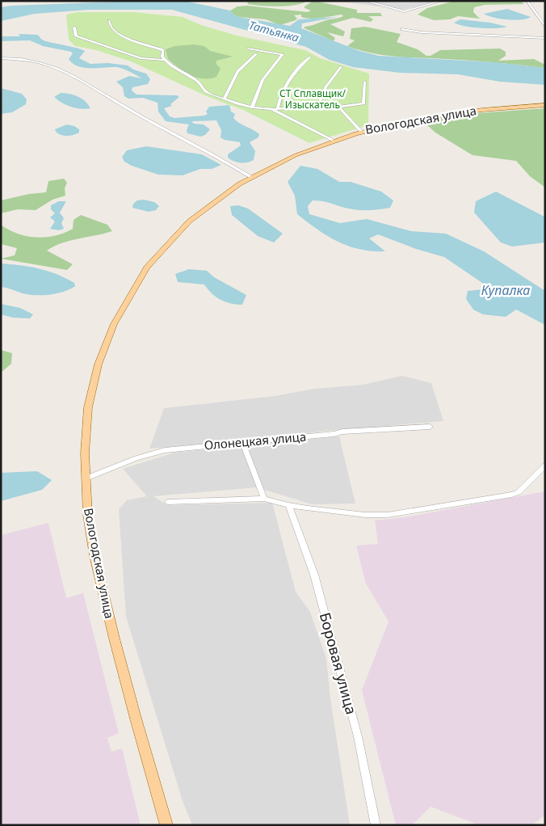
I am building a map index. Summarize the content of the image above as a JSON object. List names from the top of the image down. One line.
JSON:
{"streets":{"main road":["Вологодская улица"],"street":["Олонецкая улица","Боровая улица"]},"crossings":[["Вологодская улица","Олонецкая улица"]],"water":["Татьянка","Купалка"],"parks":["СТ Сплавщик/ Изыскатель"]}
